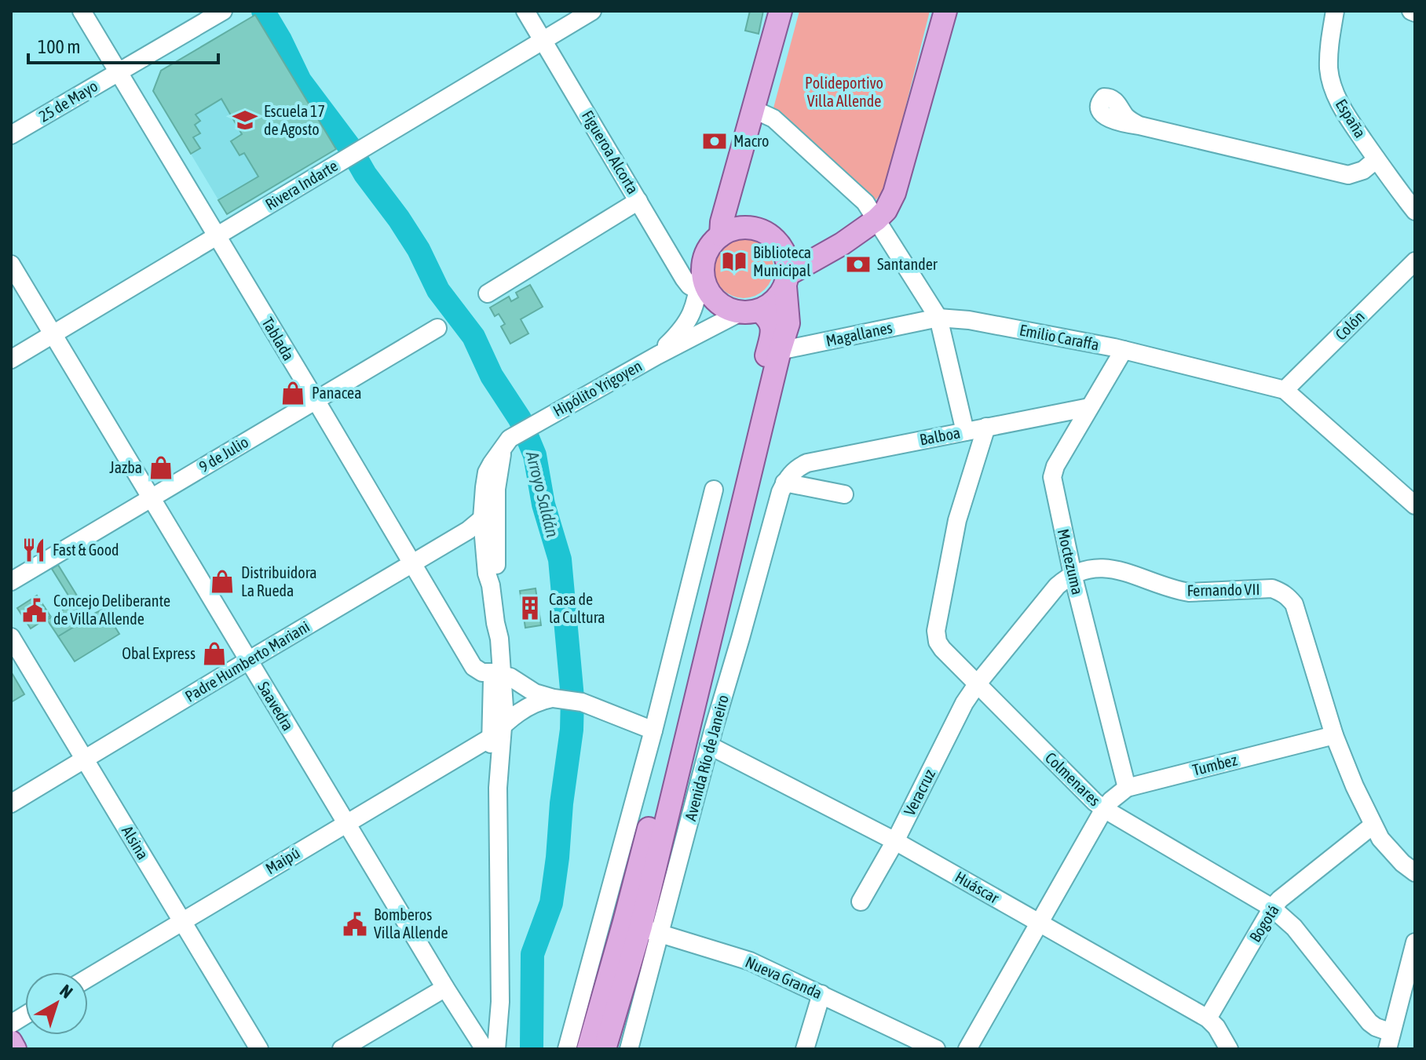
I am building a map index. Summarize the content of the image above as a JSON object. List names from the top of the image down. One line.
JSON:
{"streets":{"street":["25 de Mayo","España","Figueroa Alcorta","Rivera Indarte","Colón","Magallanes","Emilio Caraffa","Tablada","Hipólito Yrigoyen","Balboa","9 de Julio","Moctezuma","Fernando VII","Padre Humberto Mariani","Saavedra","Avenida Río de Janeiro","Tumbez","Colmenares","Veracruz","Alsina","Maipú","Huáscar","Bogotá","Nueva Granda"]},"crossings":[["25 de Mayo","Tablada"],["Figueroa Alcorta","Rivera Indarte"],["Figueroa Alcorta","Hipólito Yrigoyen"],["Rivera Indarte","Tablada"],["Rivera Indarte","Saavedra"],["Colón","Emilio Caraffa"],["Magallanes","Emilio Caraffa"],["Emilio Caraffa","Moctezuma"],["Tablada","9 de Julio"],["Tablada","Padre Humberto Mariani"],["Balboa","Moctezuma"],["Balboa","Avenida Río de Janeiro"],["Balboa","Colmenares"],["9 de Julio","Saavedra"],["Moctezuma","Fernando VII"],["Moctezuma","Tumbez"],["Fernando VII","Tumbez"],["Fernando VII","Colmenares"],["Fernando VII","Veracruz"],["Fernando VII","Bogotá"],["Padre Humberto Mariani","Saavedra"],["Padre Humberto Mariani","Alsina"],["Saavedra","Maipú"],["Avenida Río de Janeiro","Huáscar"],["Avenida Río de Janeiro","Nueva Granda"],["Tumbez","Colmenares"],["Colmenares","Veracruz"],["Colmenares","Bogotá"],["Veracruz","Huáscar"],["Alsina","Maipú"],["Huáscar","Bogotá"]],"water":["Arroyo Saldán"],"parks":["Polideportivo Villa Allende"],"places":{"school or university":["Escuela 17 de Agosto"],"bank":["Macro","Santander"],"library":["Biblioteca Municipal"],"shop":["Panacea","Jazba","Distribuidora La Rueda","Obal Express"],"restaurant":["Fast & Good"],"building":["Casa de la Cultura"],"public building":["Concejo Deliberante de Villa Allende","Bomberos Villa Allende"]},"scale_bar":"100 m","north":"top right"}
